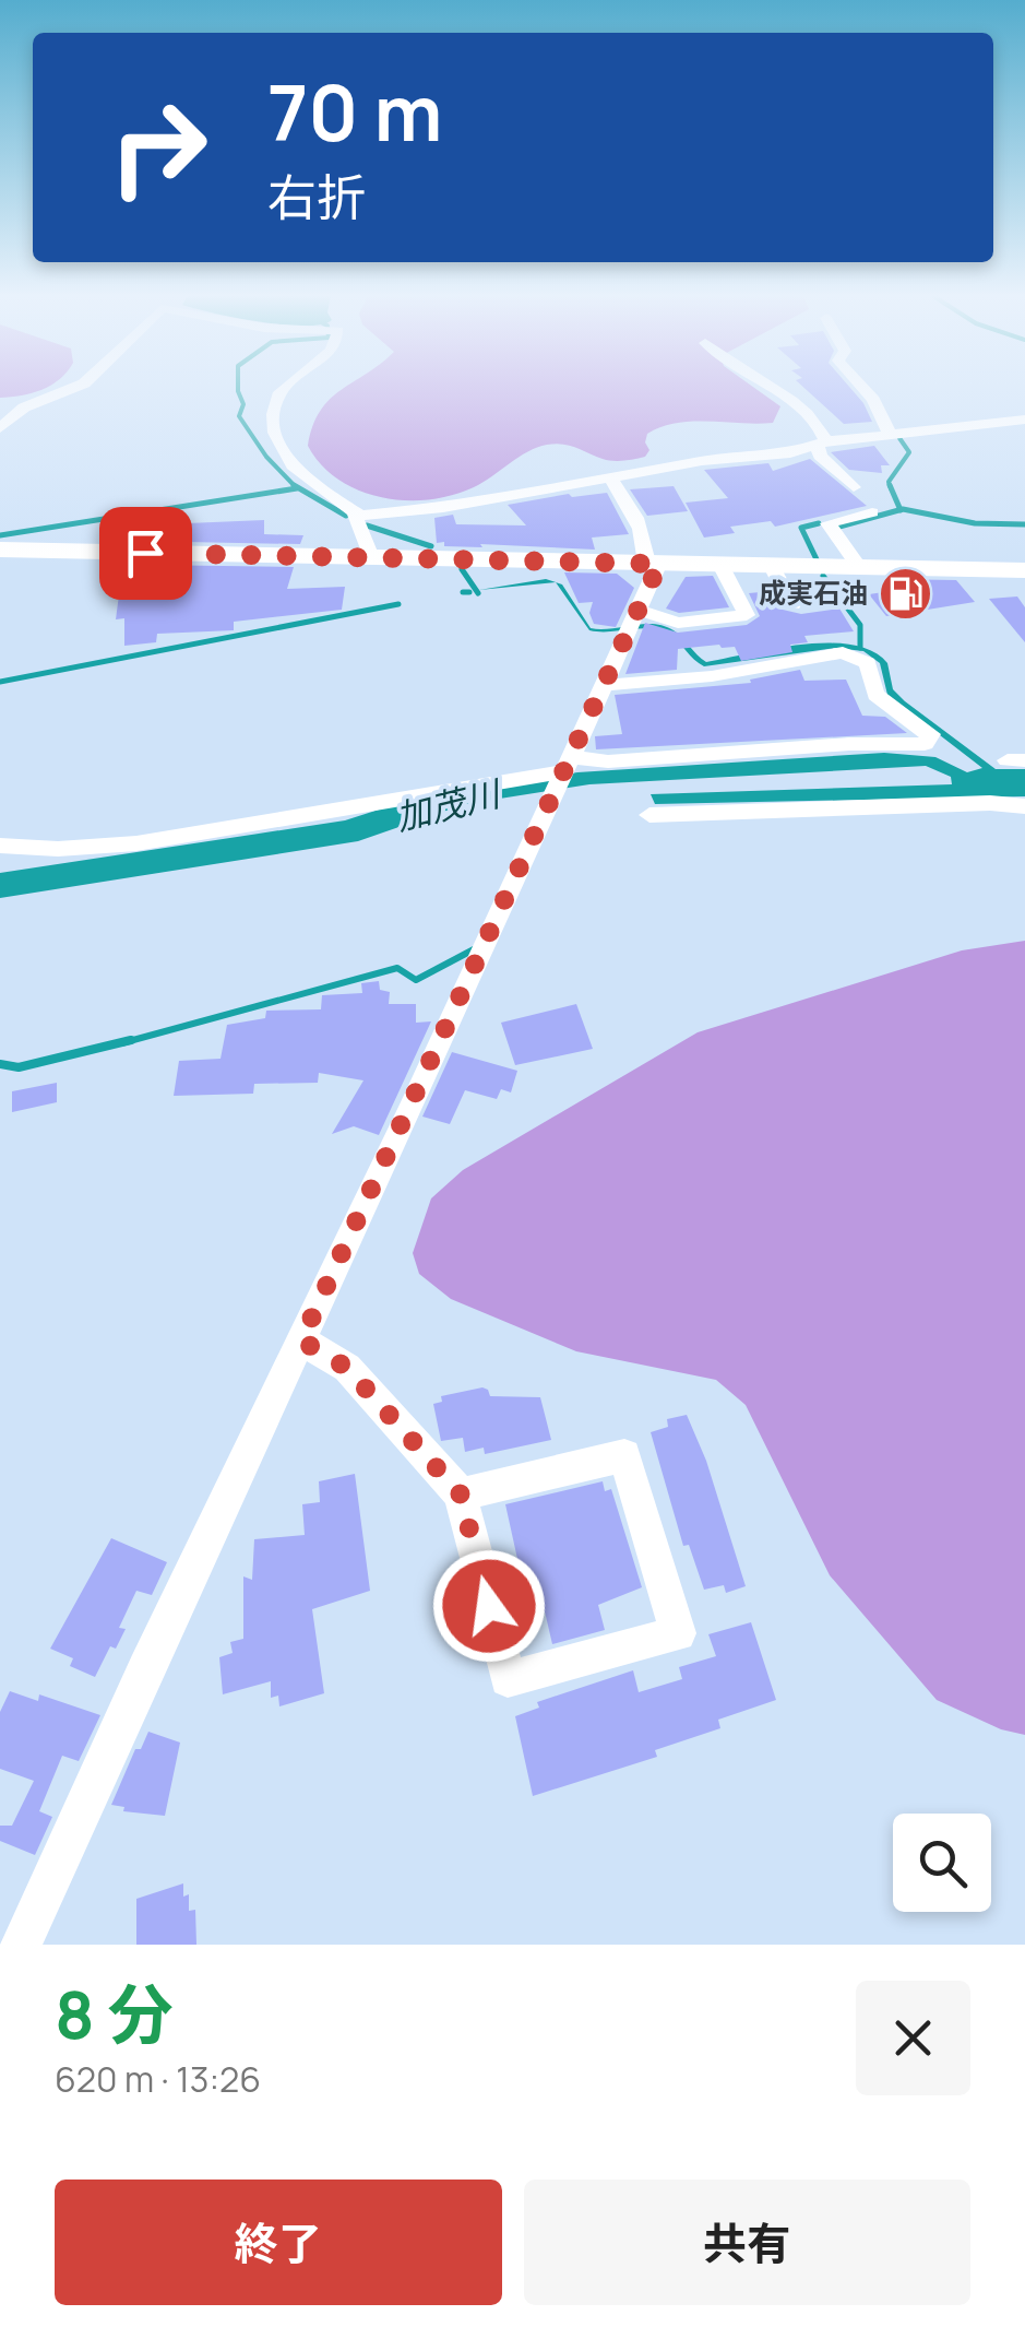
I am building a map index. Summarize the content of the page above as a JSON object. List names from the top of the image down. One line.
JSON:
{"water":["加茂川"],"places":{"fuel station":["成実石油"]},"page":{"turn":["70 m","右折"],"heading":["8 分","620 m · 13:26"],"buttons":["終了","共有"]}}
